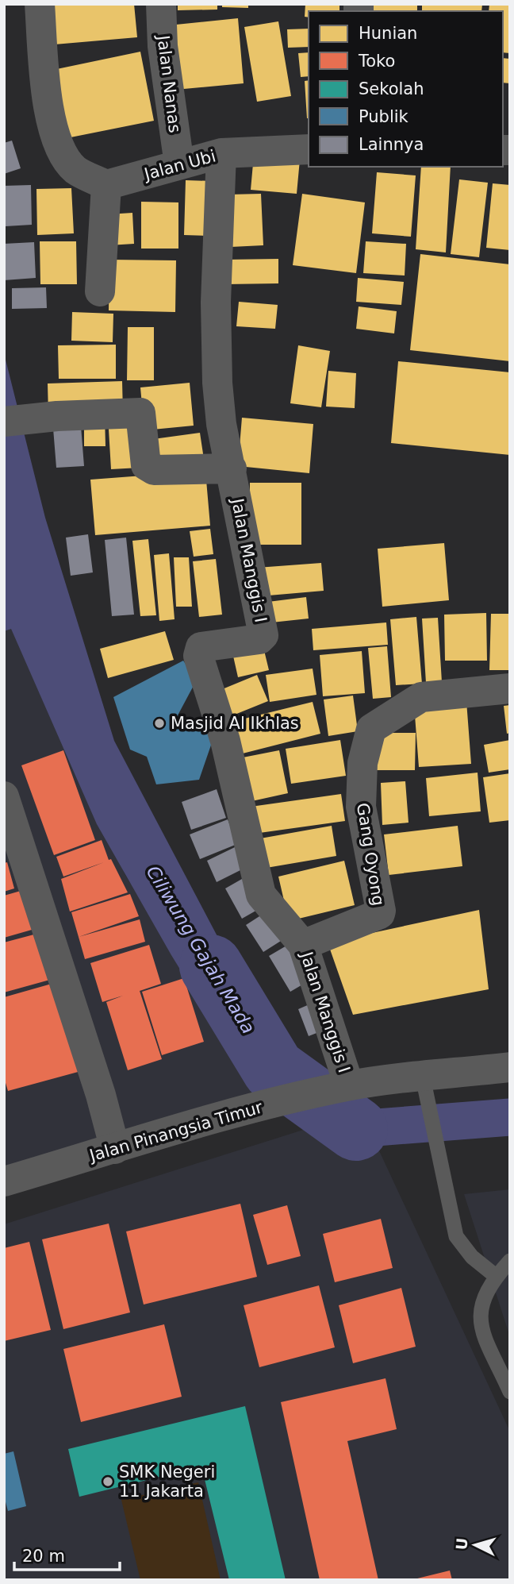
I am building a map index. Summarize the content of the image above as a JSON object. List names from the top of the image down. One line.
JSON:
{"streets":{"street":["Jalan Nanas","Jalan Ubi","Jalan Manggis I","Gang Oyong","Jalan Pinangsia Timur"]},"crossings":[["Jalan Nanas","Jalan Ubi"],["Jalan Ubi","Jalan Manggis I"],["Jalan Manggis I","Gang Oyong"],["Jalan Manggis I","Jalan Pinangsia Timur"]],"water":["Ciliwung Gajah Mada"],"places":["Masjid Al Ikhlas","SMK Negeri 11 Jakarta"],"legend":["Hunian","Toko","Sekolah","Publik","Lainnya"],"scale_bar":"20 m","north":"left"}
